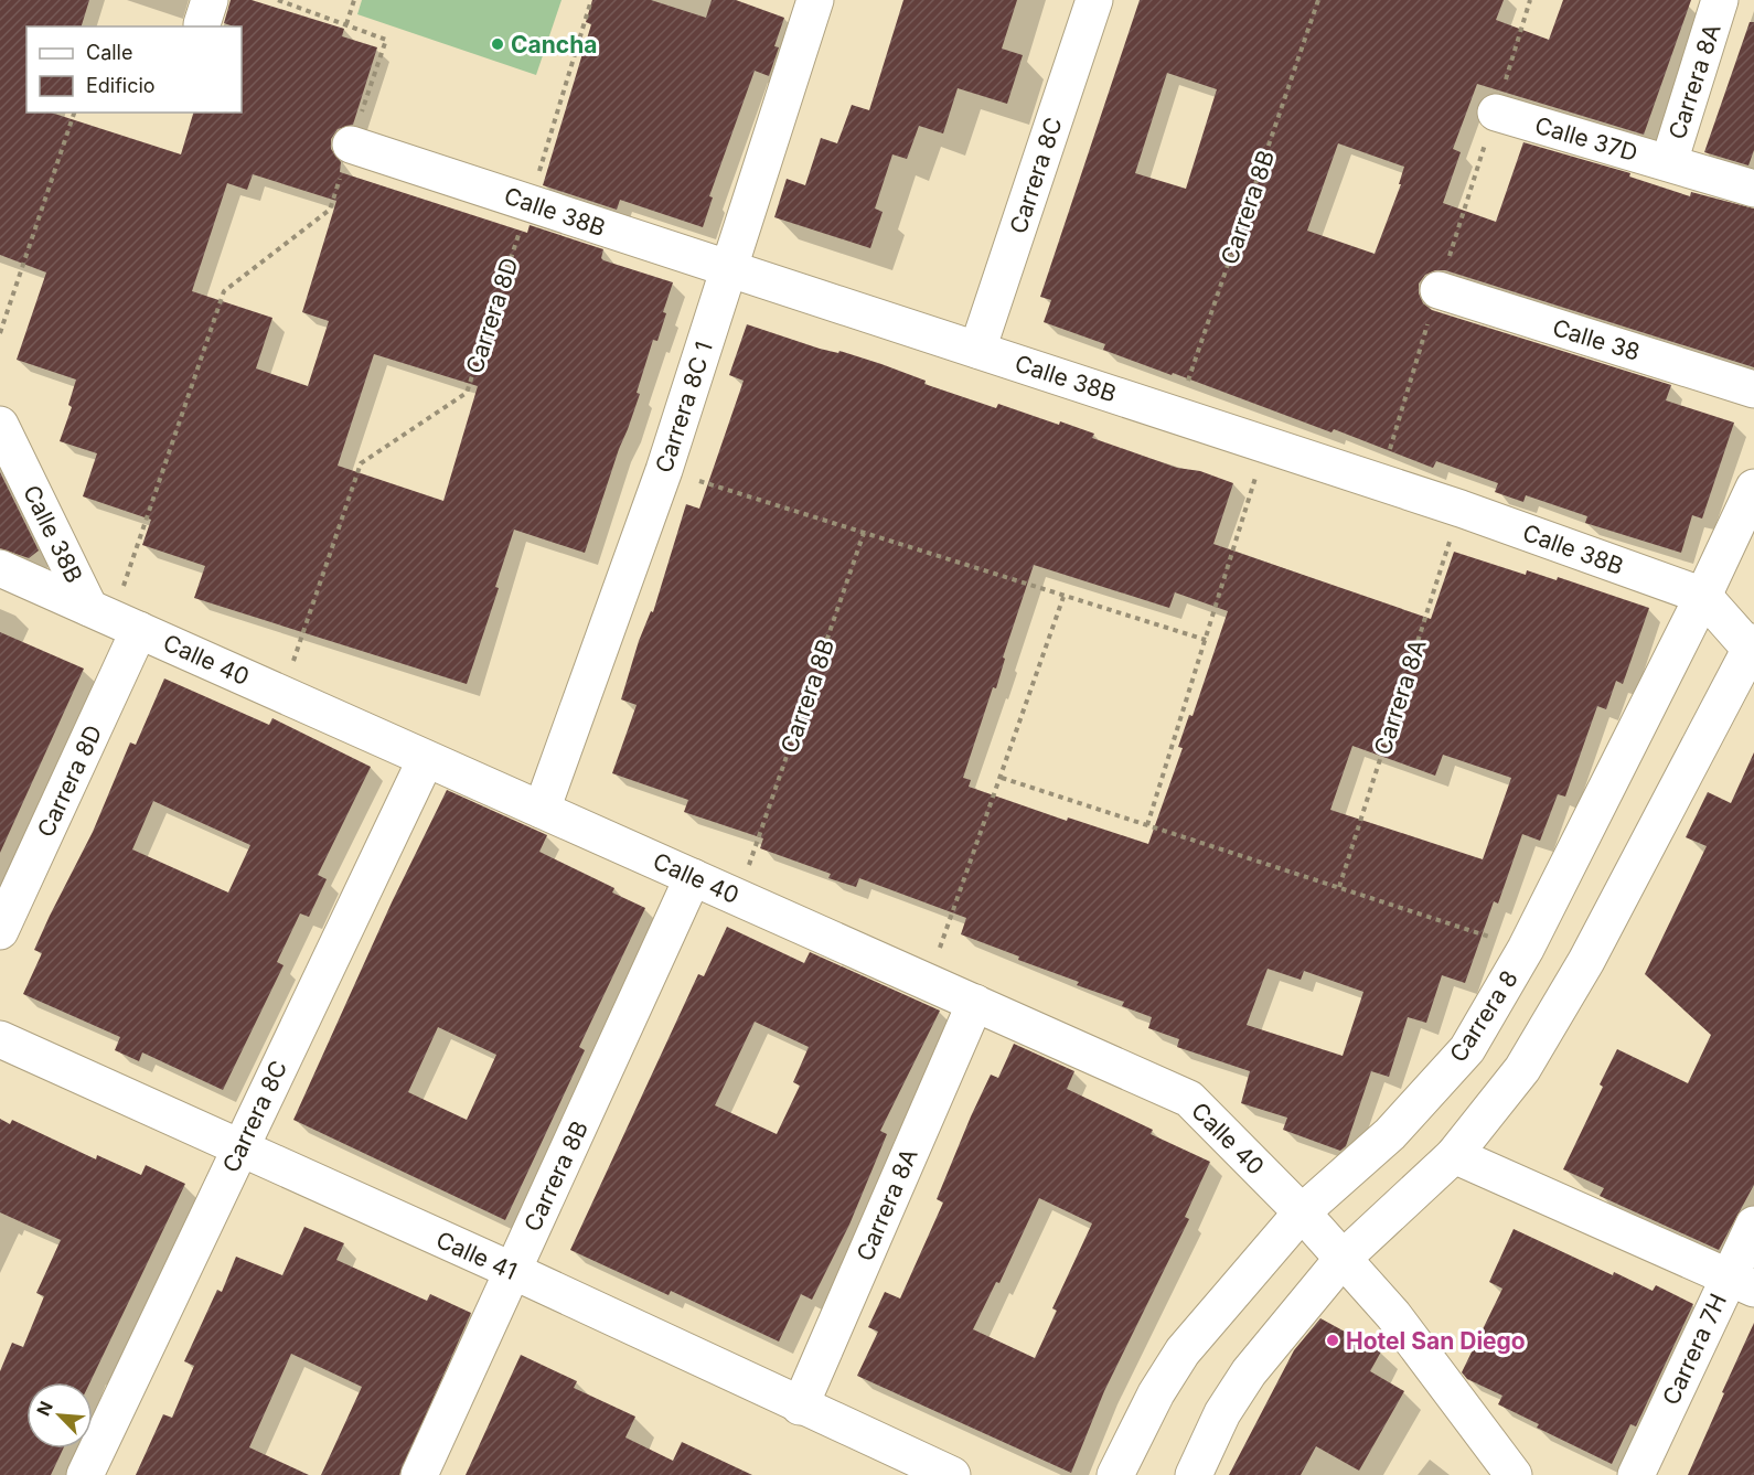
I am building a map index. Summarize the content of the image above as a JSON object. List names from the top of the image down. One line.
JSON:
{"streets":{"street":["Carrera 8A","Calle 37D","Carrera 8C","Carrera 8B","Calle 38B","Carrera 8D","Calle 38","Carrera 8C 1","Calle 40","Carrera 8","Calle 41","Carrera 7H"]},"crossings":[["Carrera 8A","Calle 37D"],["Carrera 8A","Calle 38B"],["Carrera 8A","Calle 40"],["Carrera 8A","Calle 41"],["Carrera 8C","Calle 38B"],["Carrera 8C","Calle 40"],["Carrera 8C","Calle 41"],["Carrera 8B","Calle 38B"],["Carrera 8B","Calle 40"],["Carrera 8B","Calle 41"],["Calle 38B","Carrera 8D"],["Calle 38B","Carrera 8C 1"],["Calle 38B","Calle 40"],["Calle 38B","Carrera 8"],["Carrera 8D","Calle 40"],["Carrera 8C 1","Calle 40"],["Calle 40","Carrera 8"]],"places":["Cancha","Hotel San Diego"],"legend":["Calle","Edificio"],"north":"top left"}
